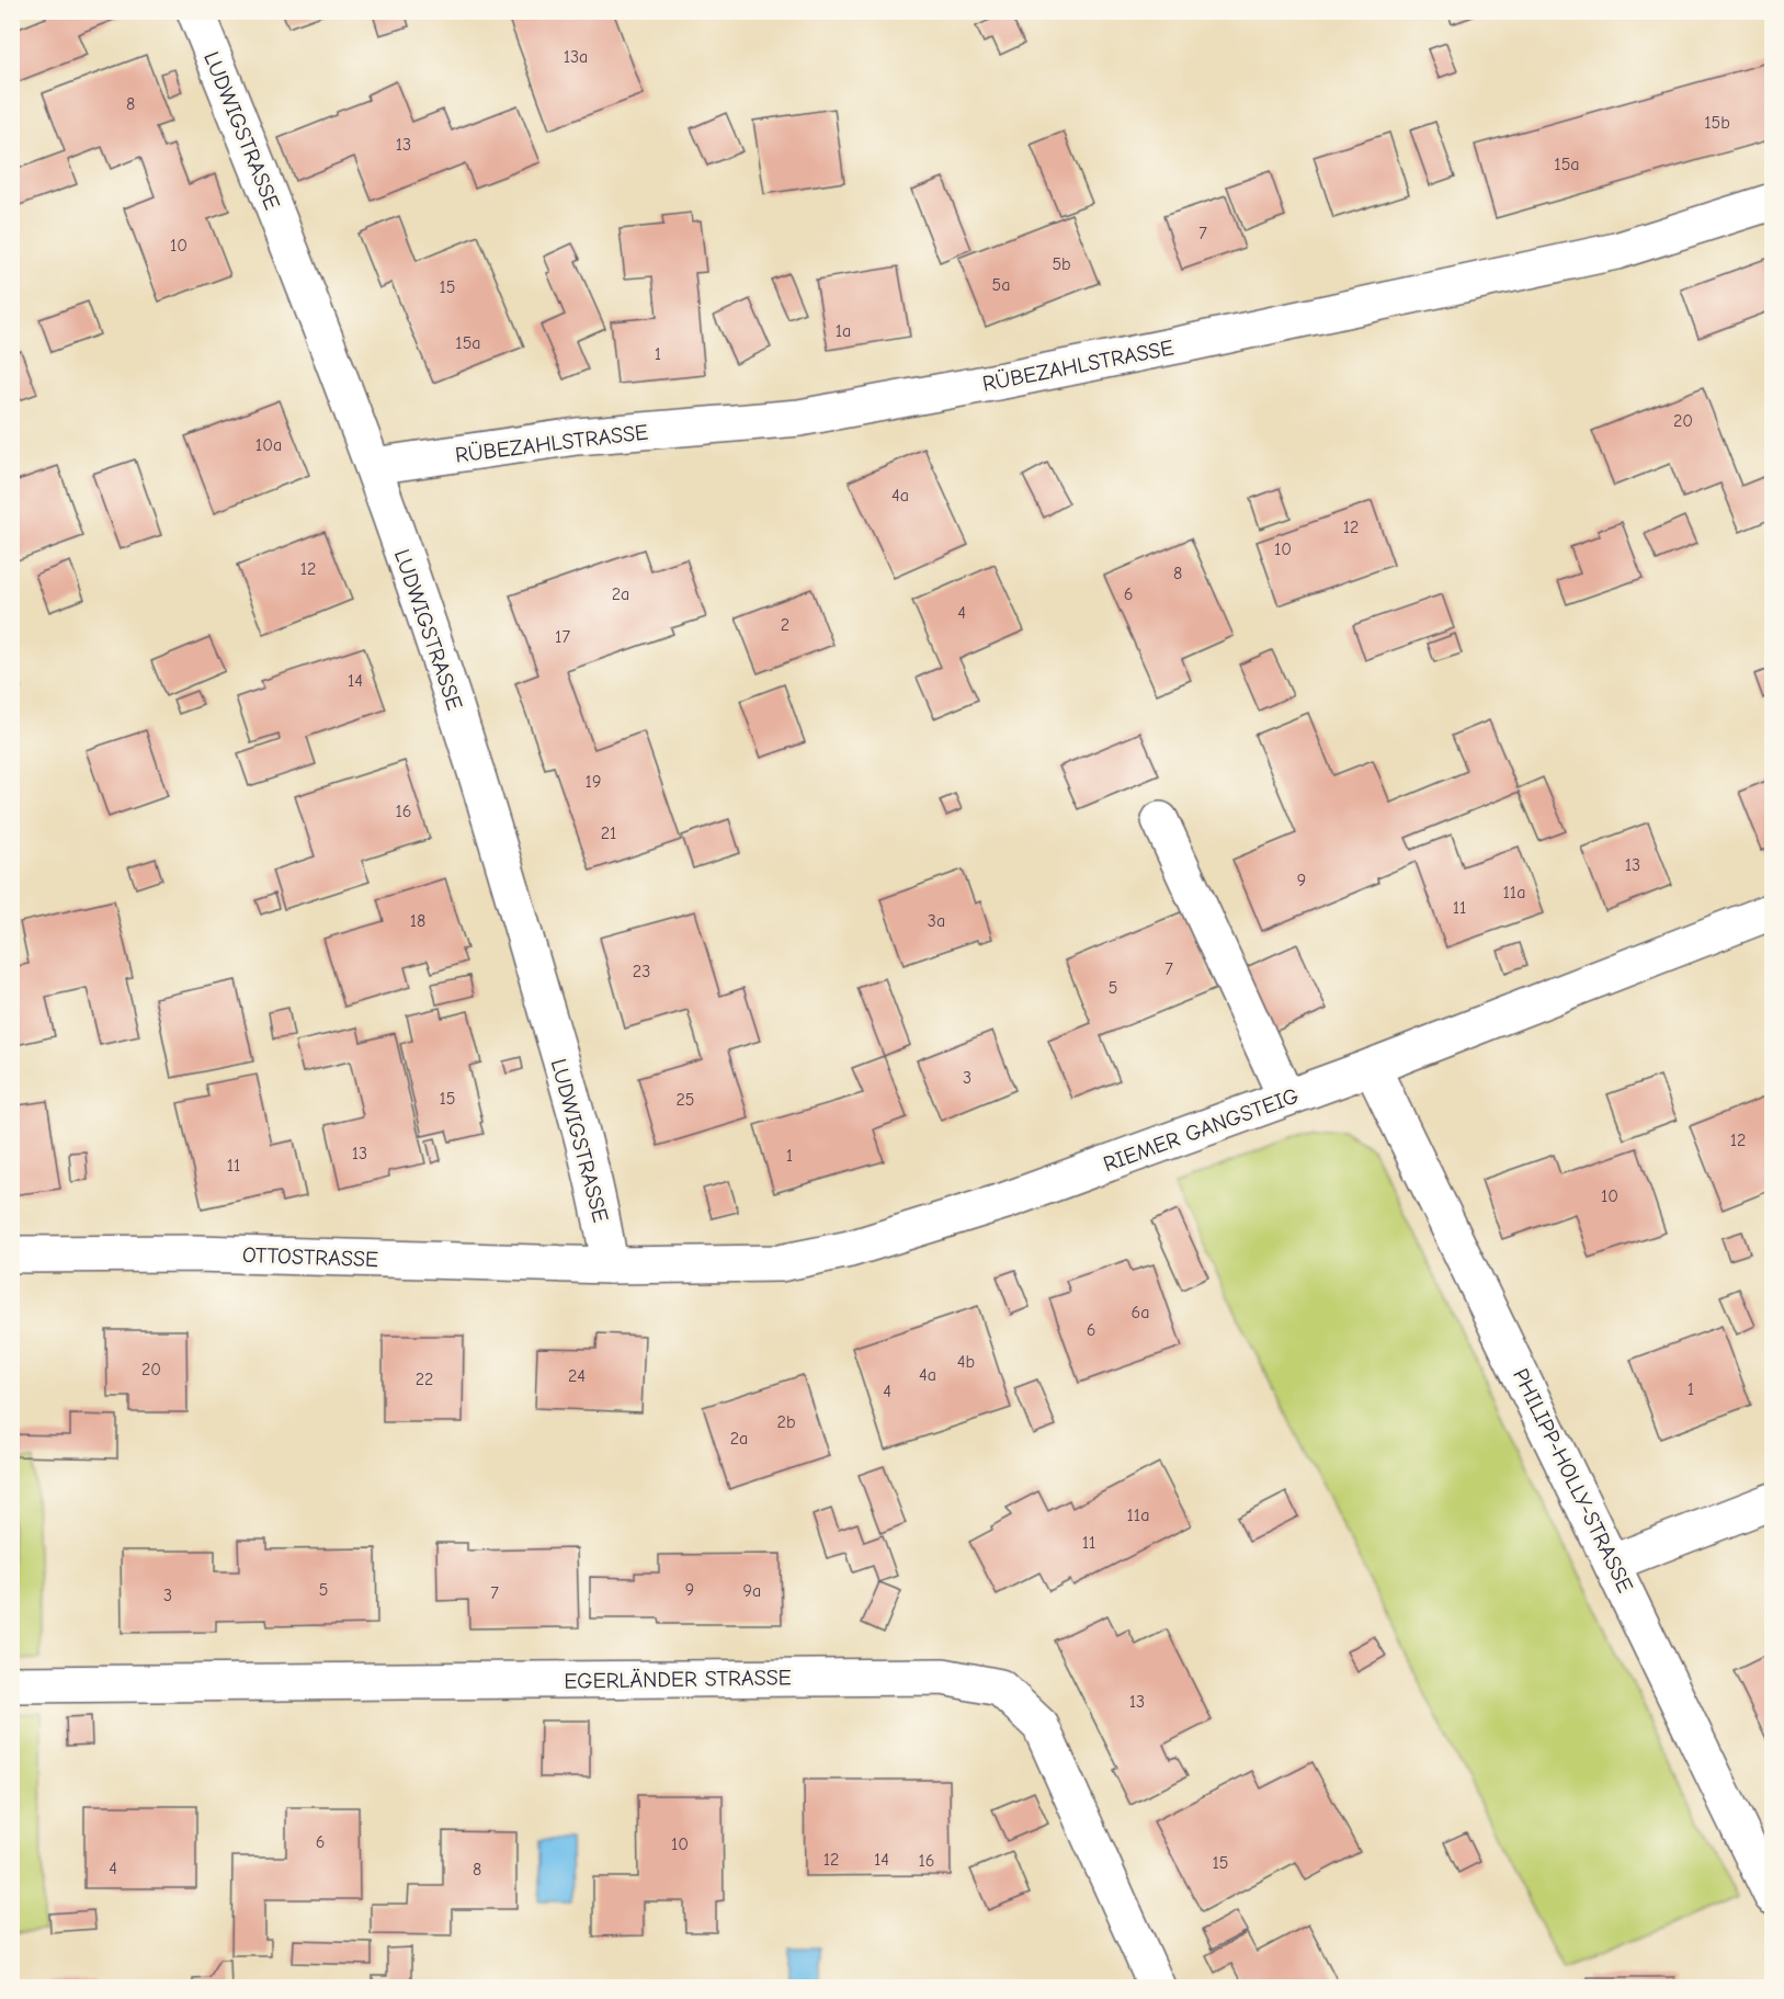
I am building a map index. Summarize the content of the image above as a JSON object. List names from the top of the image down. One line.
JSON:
{"streets":{"street":["LUDWIGSTRASSE","RÜBEZAHLSTRASSE","RIEMER GANGSTEIG","OTTOSTRASSE","PHILIPP-HOLLY-STRASSE","EGERLÄNDER STRASSE"]},"crossings":[["LUDWIGSTRASSE","RÜBEZAHLSTRASSE"],["LUDWIGSTRASSE","RIEMER GANGSTEIG"],["LUDWIGSTRASSE","OTTOSTRASSE"],["RIEMER GANGSTEIG","OTTOSTRASSE"],["RIEMER GANGSTEIG","PHILIPP-HOLLY-STRASSE"]],"house_numbers":["13a","8","15b","13","15a","7","10","5b","5a","15","1a","15a","1","20","10a","4a","12","10","12","8","2a","6","4","2","17","14","19","16","21","13","9","11a","11","18","3a","7","23","5","3","15","25","12","13","1","11","10","6a","6","4b","20","4a","24","22","1","4","2b","2a","11a","11","5","9","9a","7","3","13","6","10","12","14","16","15","4","8"]}
